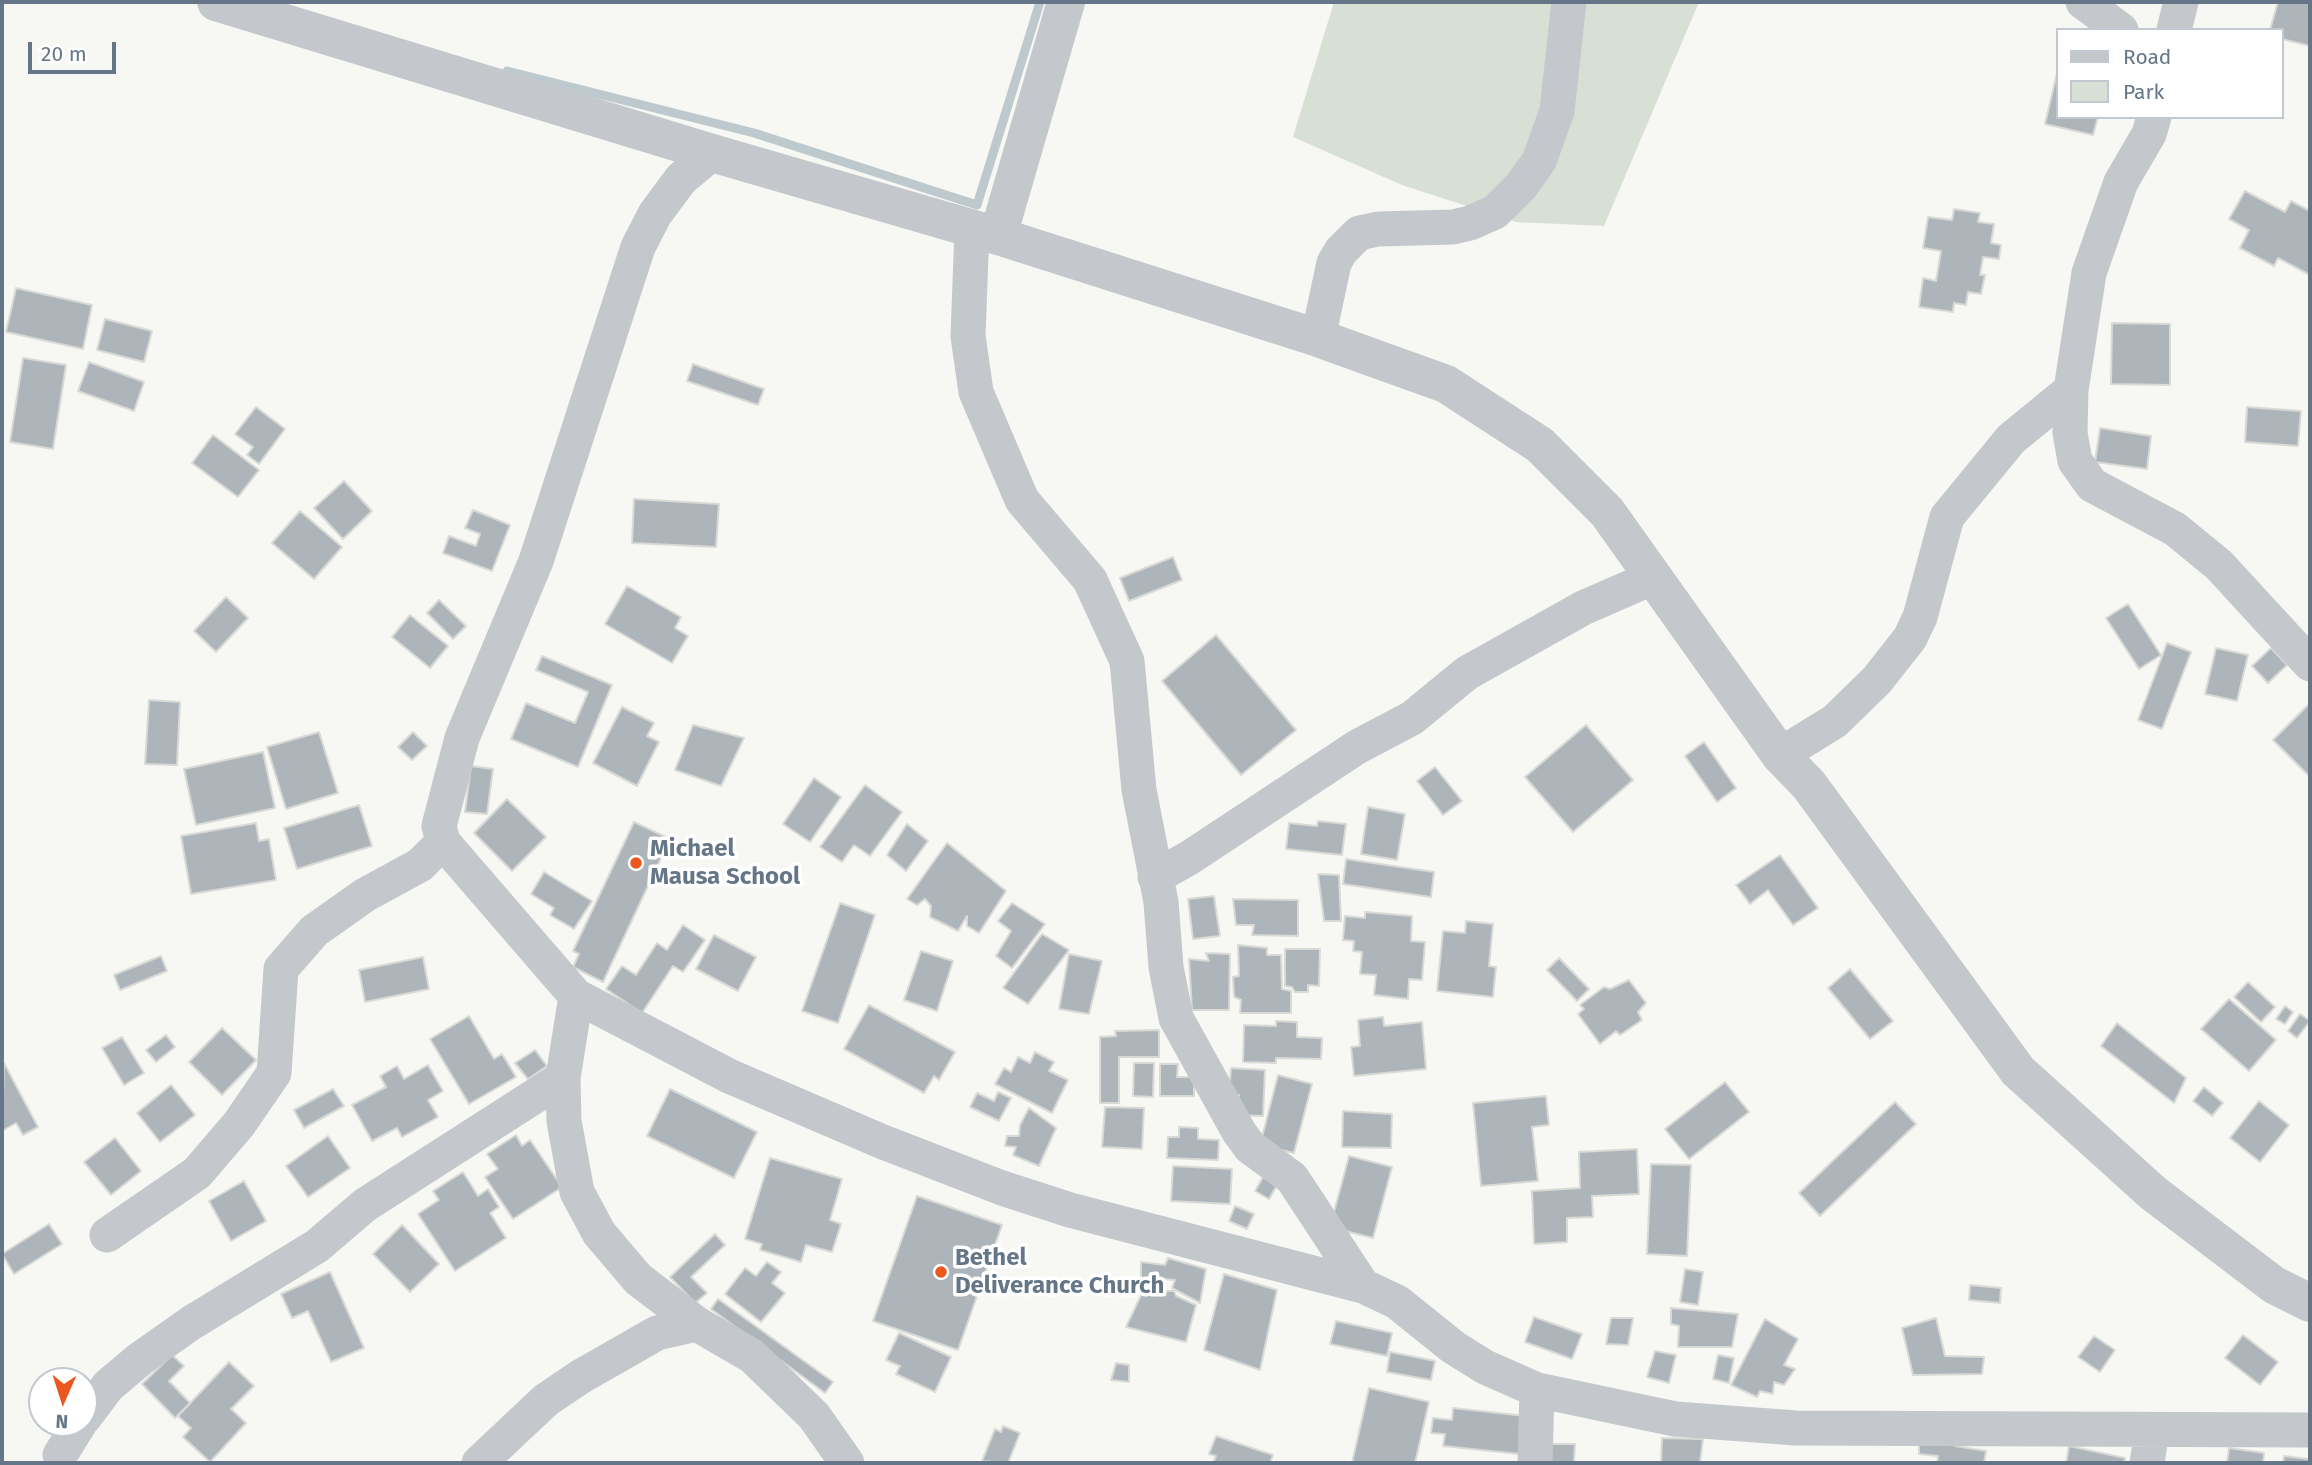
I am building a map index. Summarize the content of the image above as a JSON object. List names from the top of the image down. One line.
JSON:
{"places":["Michael Mausa School","Bethel Deliverance Church"],"legend":["Road","Park"],"scale_bar":"20 m","north":"bottom"}
